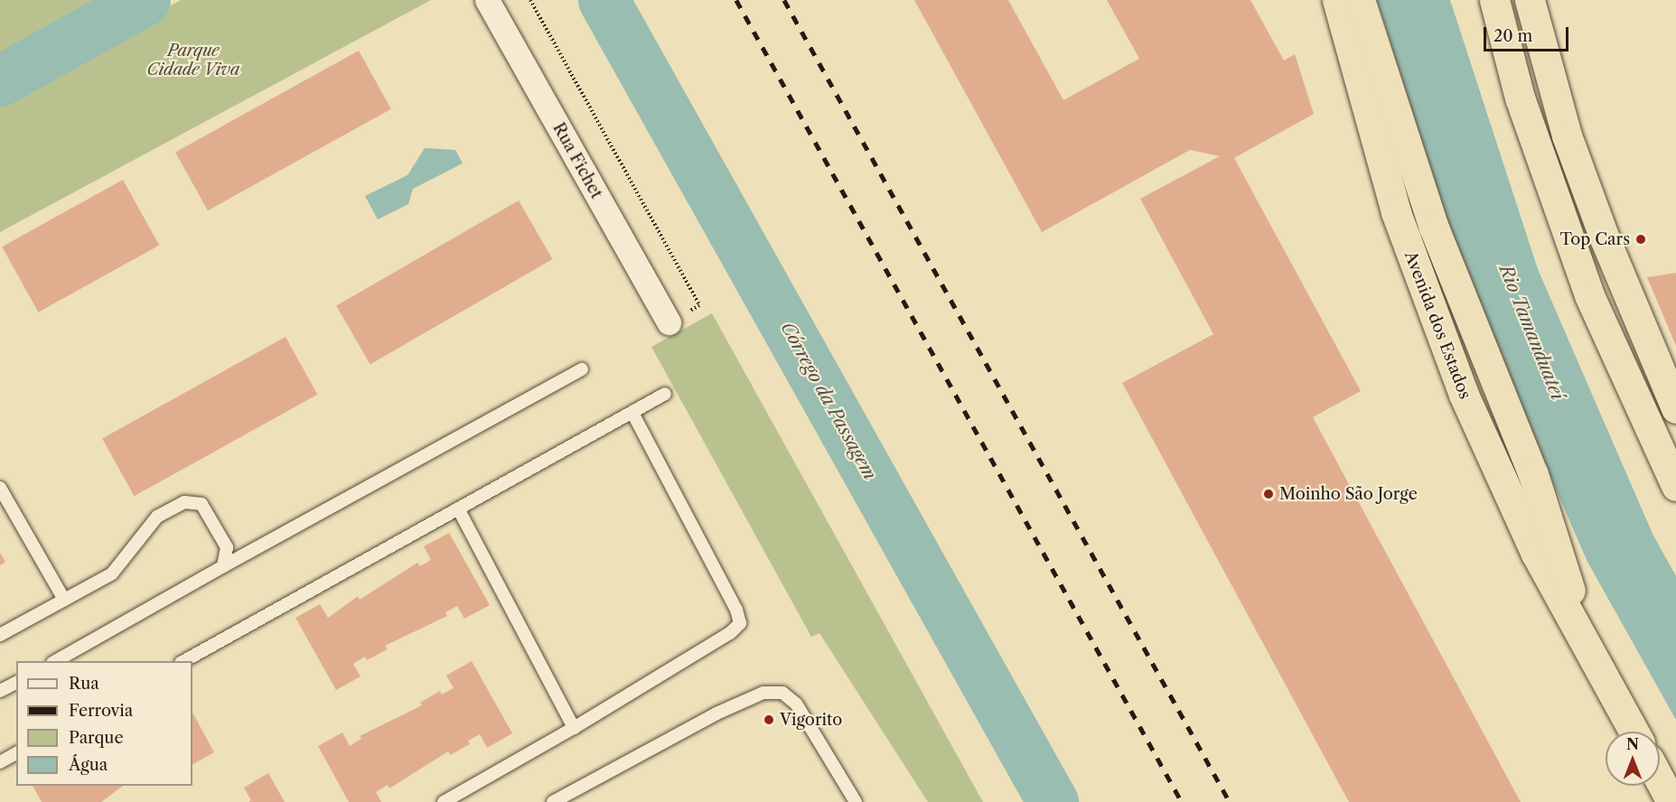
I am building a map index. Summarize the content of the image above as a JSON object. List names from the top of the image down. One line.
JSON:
{"streets":{"highway":["Avenida dos Estados"],"street":["Rua Fichet"]},"water":["Rio Tamanduateí","Córrego da Passagem"],"parks":["Parque Cidade Viva"],"places":["Top Cars","Moinho São Jorge","Vigorito"],"legend":["Rua","Ferrovia","Parque","Água"],"scale_bar":"20 m","north":"top"}
